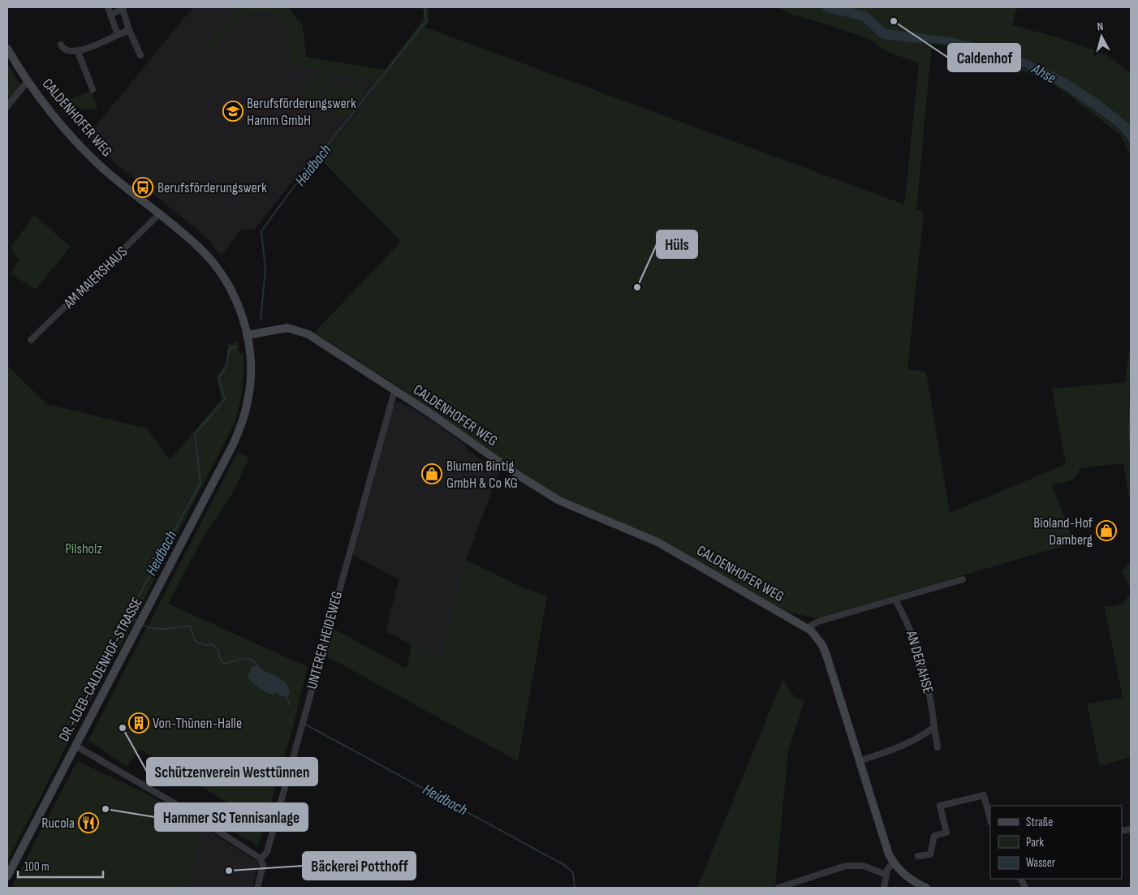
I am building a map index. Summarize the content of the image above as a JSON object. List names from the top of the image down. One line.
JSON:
{"streets":{"main road":["CALDENHOFER WEG","DR.-LOEB-CALDENHOF-STRASSE"],"street":["AM MAIERSHAUS","UNTERER HEIDEWEG","AN DER AHSE"]},"crossings":[["CALDENHOFER WEG","AM MAIERSHAUS"],["CALDENHOFER WEG","UNTERER HEIDEWEG"],["CALDENHOFER WEG","DR.-LOEB-CALDENHOF-STRASSE"]],"water":["Ahse","Heidbach"],"parks":["Pilsholz"],"places":{"other":["Caldenhof","Hüls","Schützenverein Westtünnen","Hammer SC Tennisanlage","Bäckerei Potthoff"],"school or university":["Berufsförderungswerk Hamm GmbH"],"bus stop":["Berufsförderungswerk"],"shop":["Blumen Bintig GmbH & Co KG","Bioland-Hof Damberg"],"building":["Von-Thünen-Halle"],"restaurant":["Rucola"]},"legend":["Straße","Park","Wasser"],"scale_bar":"100 m","north":"top"}
